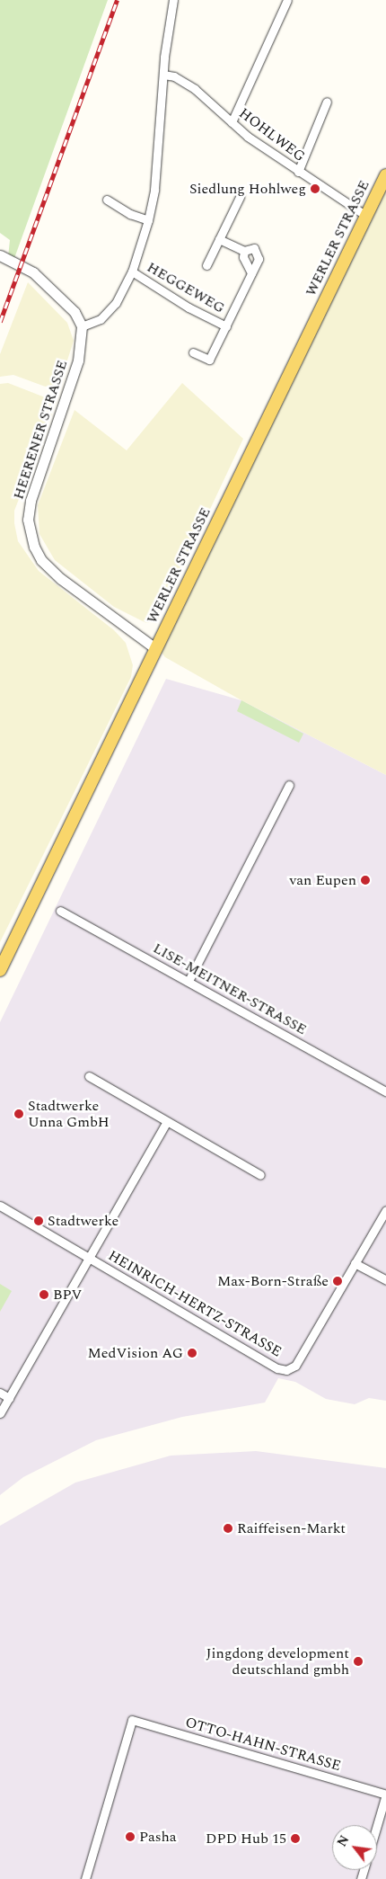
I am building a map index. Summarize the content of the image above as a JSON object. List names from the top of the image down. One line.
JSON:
{"streets":{"main road":["WERLER STRASSE"],"street":["HOHLWEG","HEGGEWEG","HEERENER STRASSE","LISE-MEITNER-STRASSE","HEINRICH-HERTZ-STRASSE","OTTO-HAHN-STRASSE"]},"crossings":[["HOHLWEG","WERLER STRASSE"],["WERLER STRASSE","HEERENER STRASSE"]],"places":["Siedlung Hohlweg","van Eupen","Stadtwerke Unna GmbH","Stadtwerke","Max-Born-Straße","BPV","MedVision AG","Raiffeisen-Markt","Jingdong development deutschland gmbh","Pasha","DPD Hub 15"],"north":"top left"}
